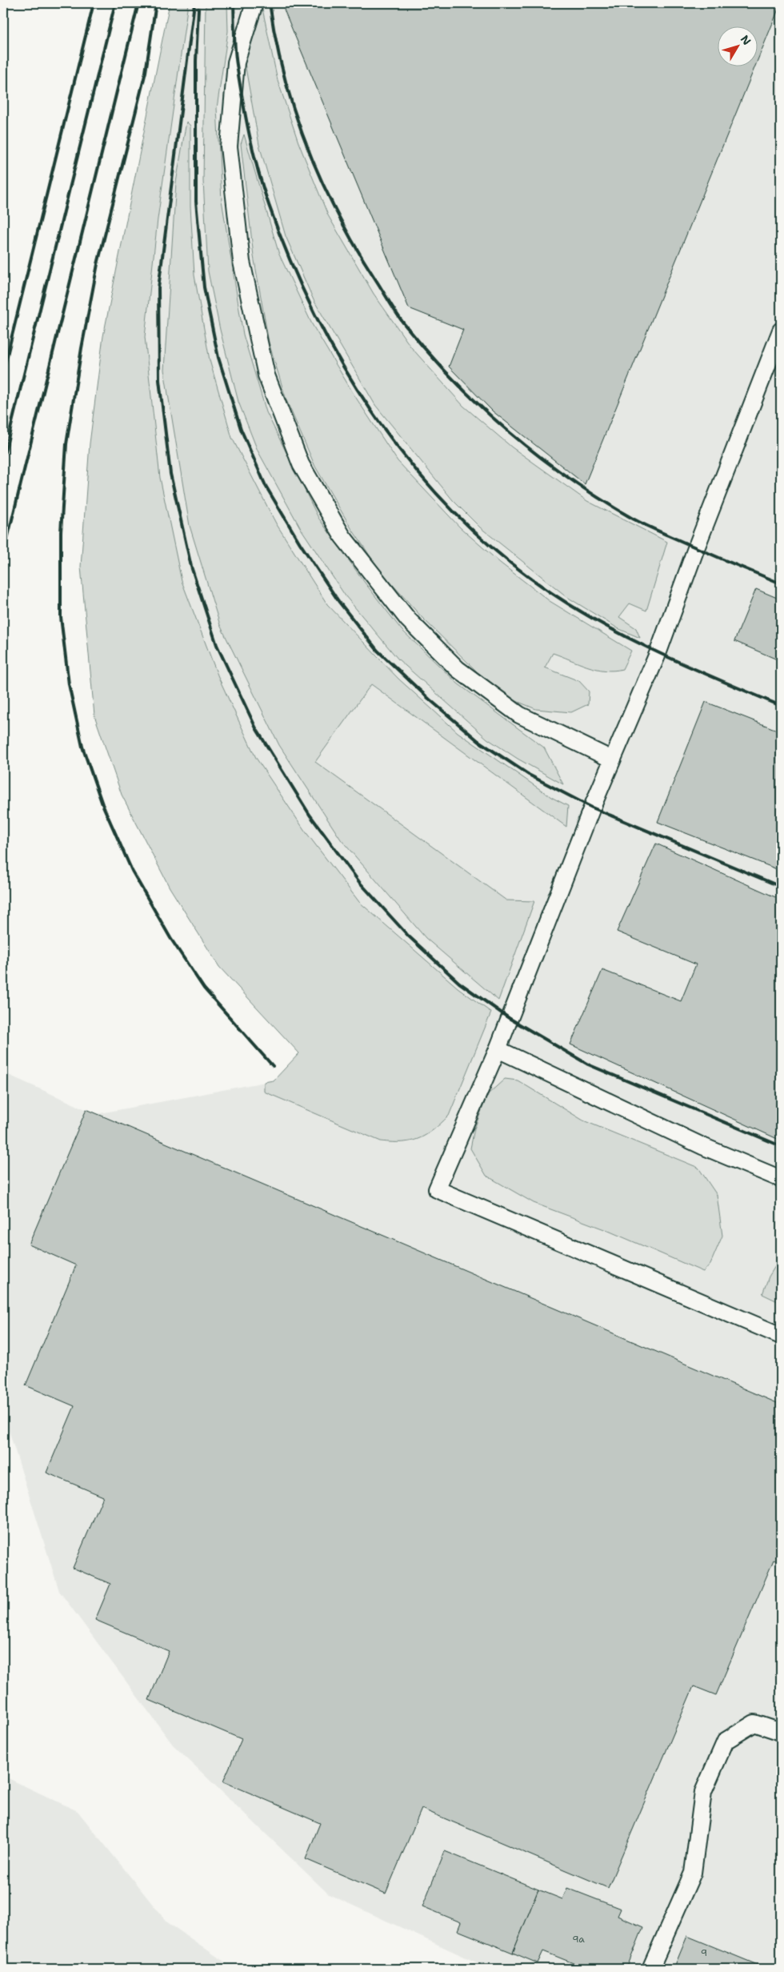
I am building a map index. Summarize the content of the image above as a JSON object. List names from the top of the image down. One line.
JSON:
{"house_numbers":["9a","9"],"north":"top right"}
